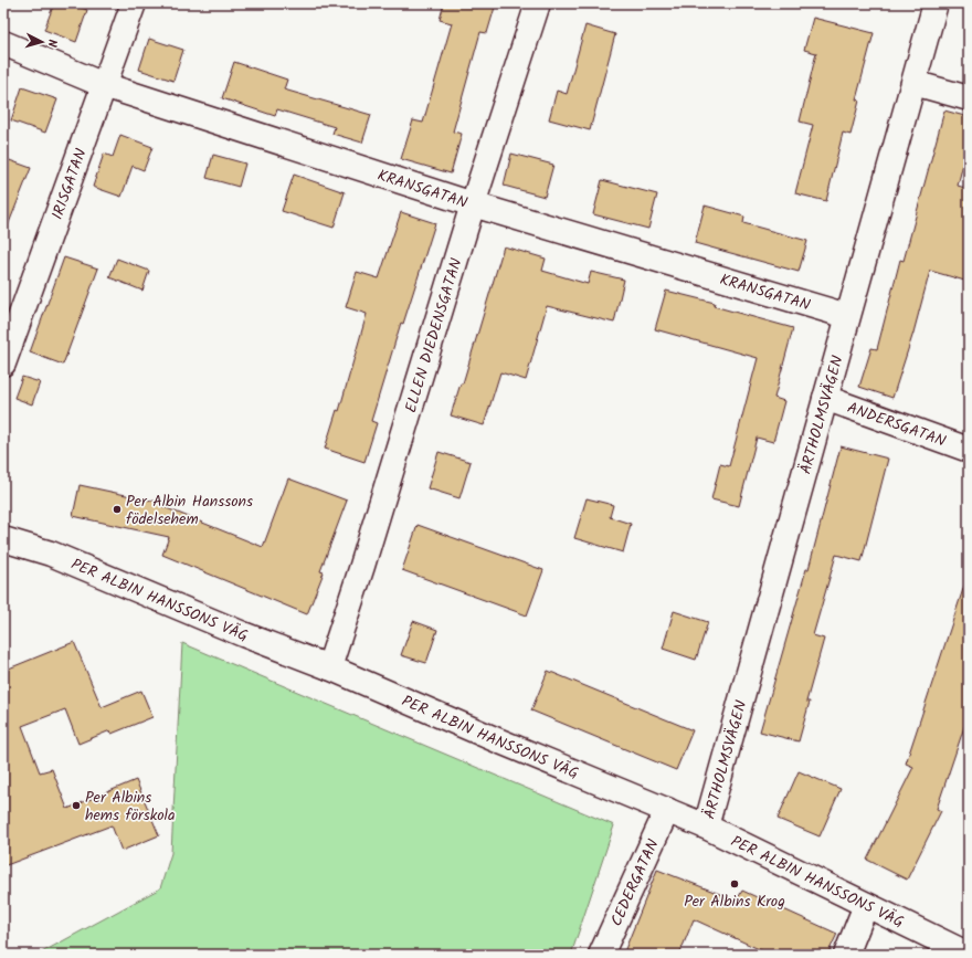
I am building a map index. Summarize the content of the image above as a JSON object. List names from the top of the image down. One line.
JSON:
{"streets":{"street":["IRISGATAN","KRANSGATAN","ELLEN DIEDENSGATAN","ÄRTHOLMSVÄGEN","ANDERSGATAN","PER ALBIN HANSSONS VÄG","CEDERGATAN"]},"crossings":[["IRISGATAN","KRANSGATAN"],["KRANSGATAN","ELLEN DIEDENSGATAN"],["KRANSGATAN","ÄRTHOLMSVÄGEN"],["ELLEN DIEDENSGATAN","PER ALBIN HANSSONS VÄG"],["ÄRTHOLMSVÄGEN","ANDERSGATAN"],["ÄRTHOLMSVÄGEN","PER ALBIN HANSSONS VÄG"],["PER ALBIN HANSSONS VÄG","CEDERGATAN"]],"places":["Per Albin Hanssons födelsehem","Per Albins hems förskola","Per Albins Krog"],"north":"right"}
